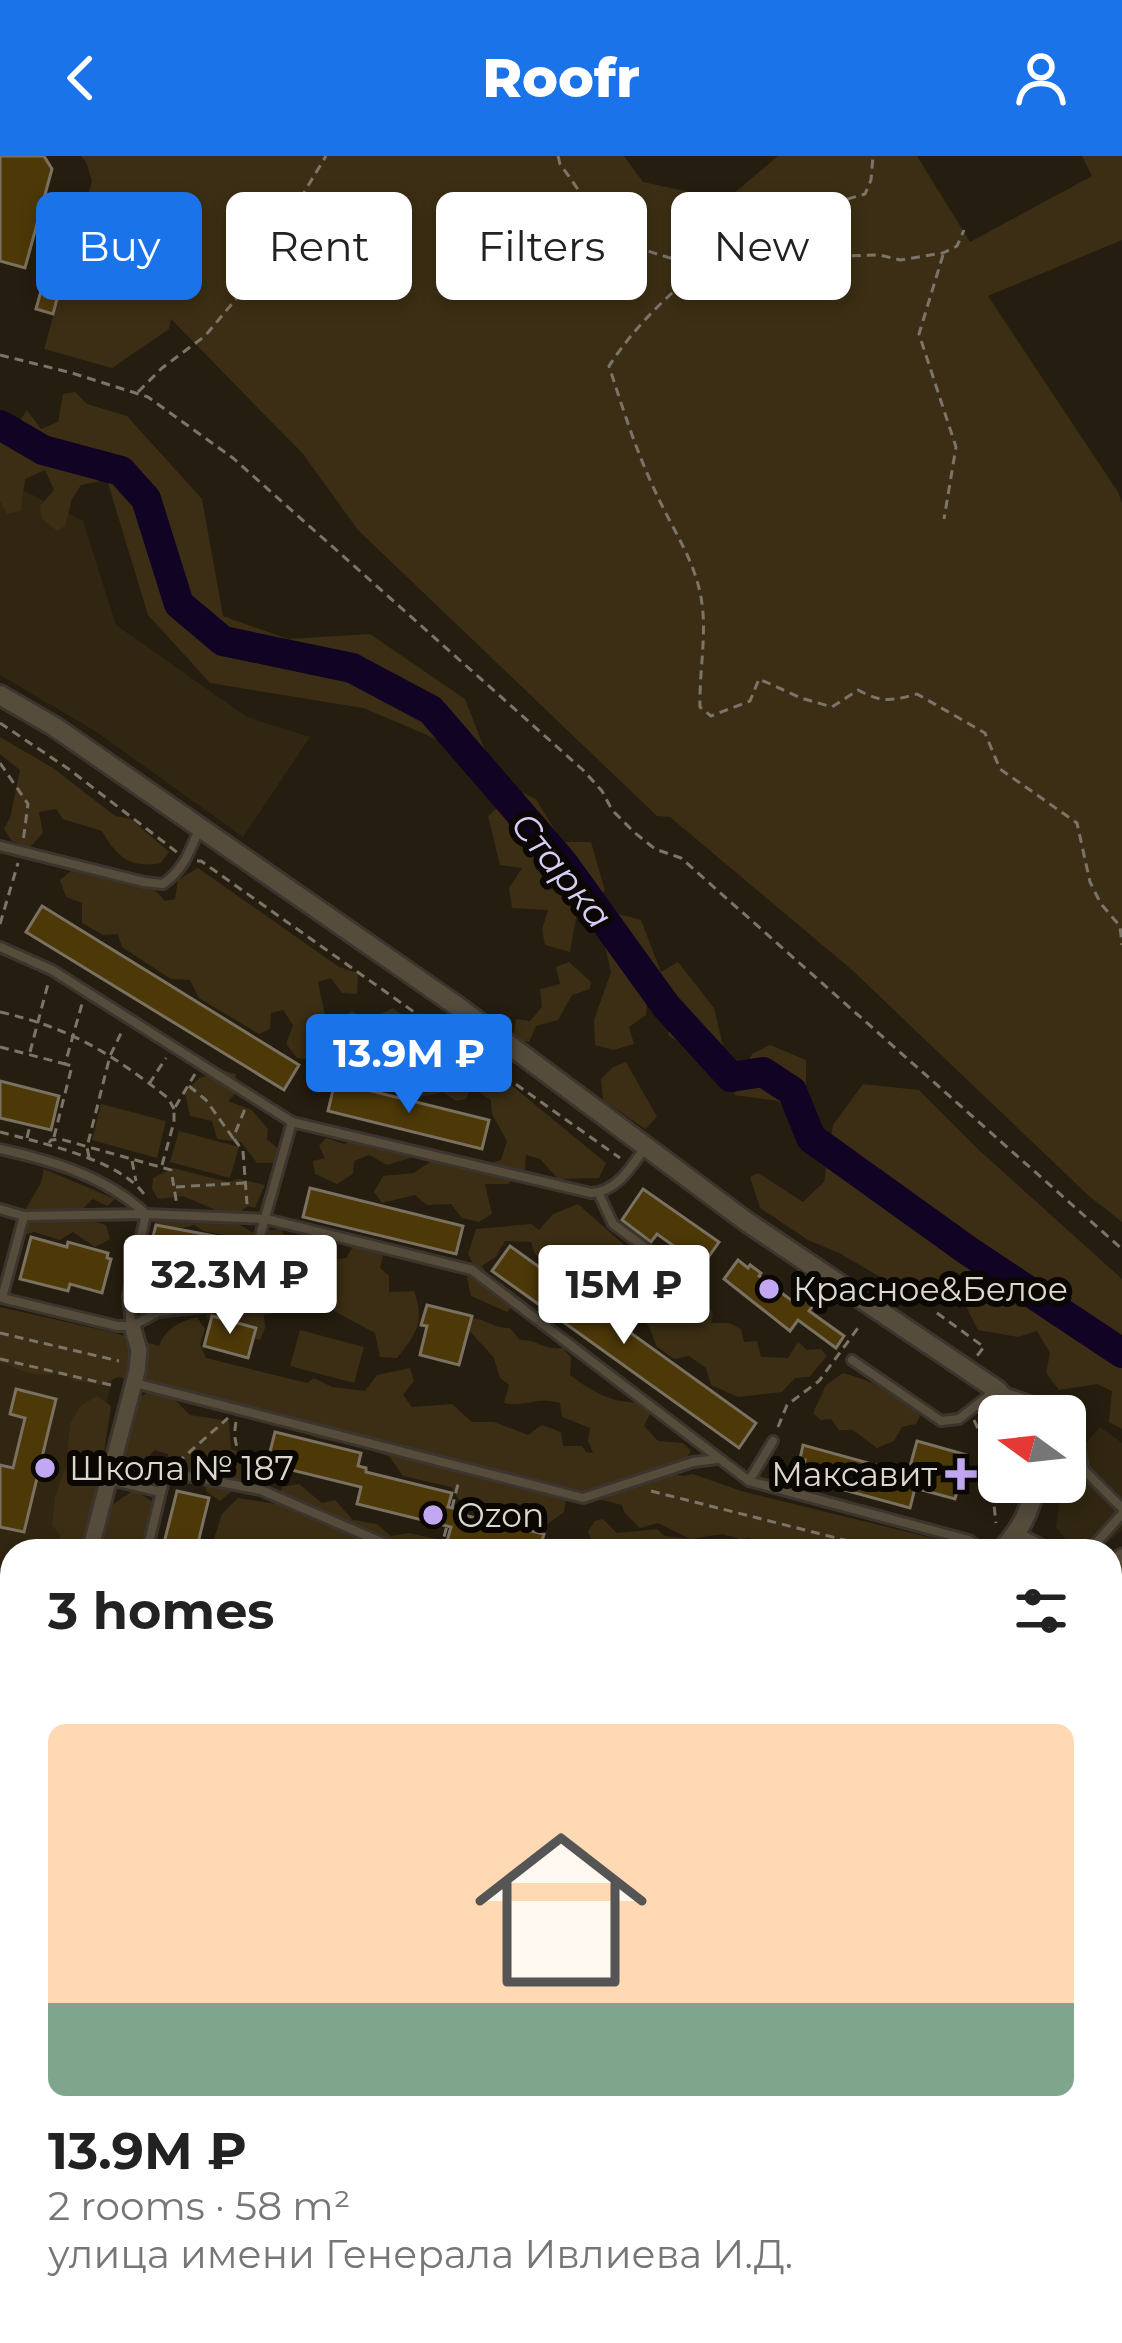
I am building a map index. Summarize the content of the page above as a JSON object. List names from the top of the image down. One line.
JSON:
{"water":["Старка"],"places":{"other":["Красное&Белое","Школа № 187","Ozon"],"health":["Максавит"]},"north":"left","page":{"header":"Roofr","chip":["Buy","Rent","Filters","New"],"price":["13.9M ₽","32.3M ₽","15M ₽"],"heading":"3 homes","list":[{"name":"13.9M ₽","note":"2 rooms · 58 m² · улица имени Генерала Ивлиева И.Д."}]}}
